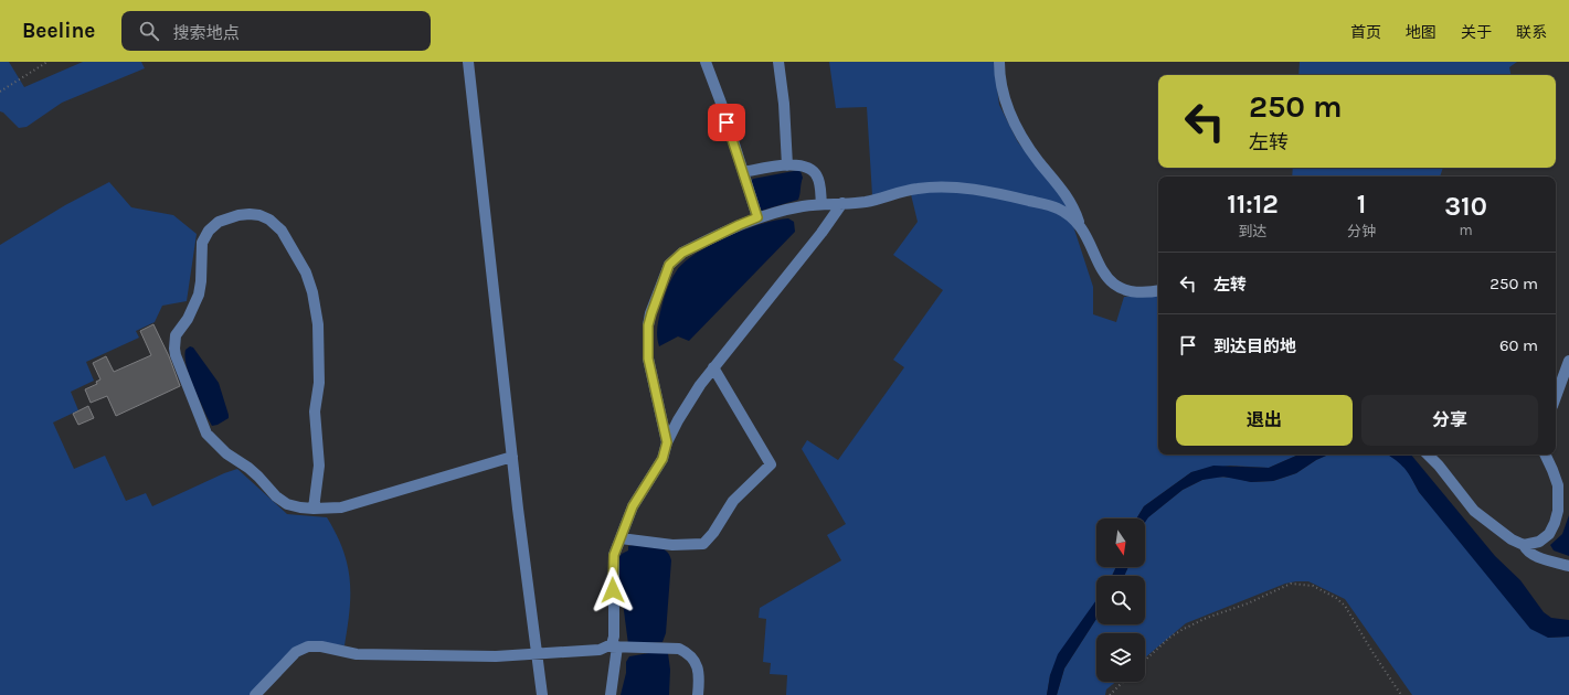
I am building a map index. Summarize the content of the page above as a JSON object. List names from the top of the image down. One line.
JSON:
{"north":"bottom","page":{"header":"Beeline","search":"搜索地点","nav":["首页","地图","关于","联系"],"turn":["250 m","左转"],"eta":["11:12","到达","1","分钟","310","m"],"list":[{"name":"左转","value":"250 m"},{"name":"到达目的地","value":"60 m"}],"buttons":["退出","分享"]}}
